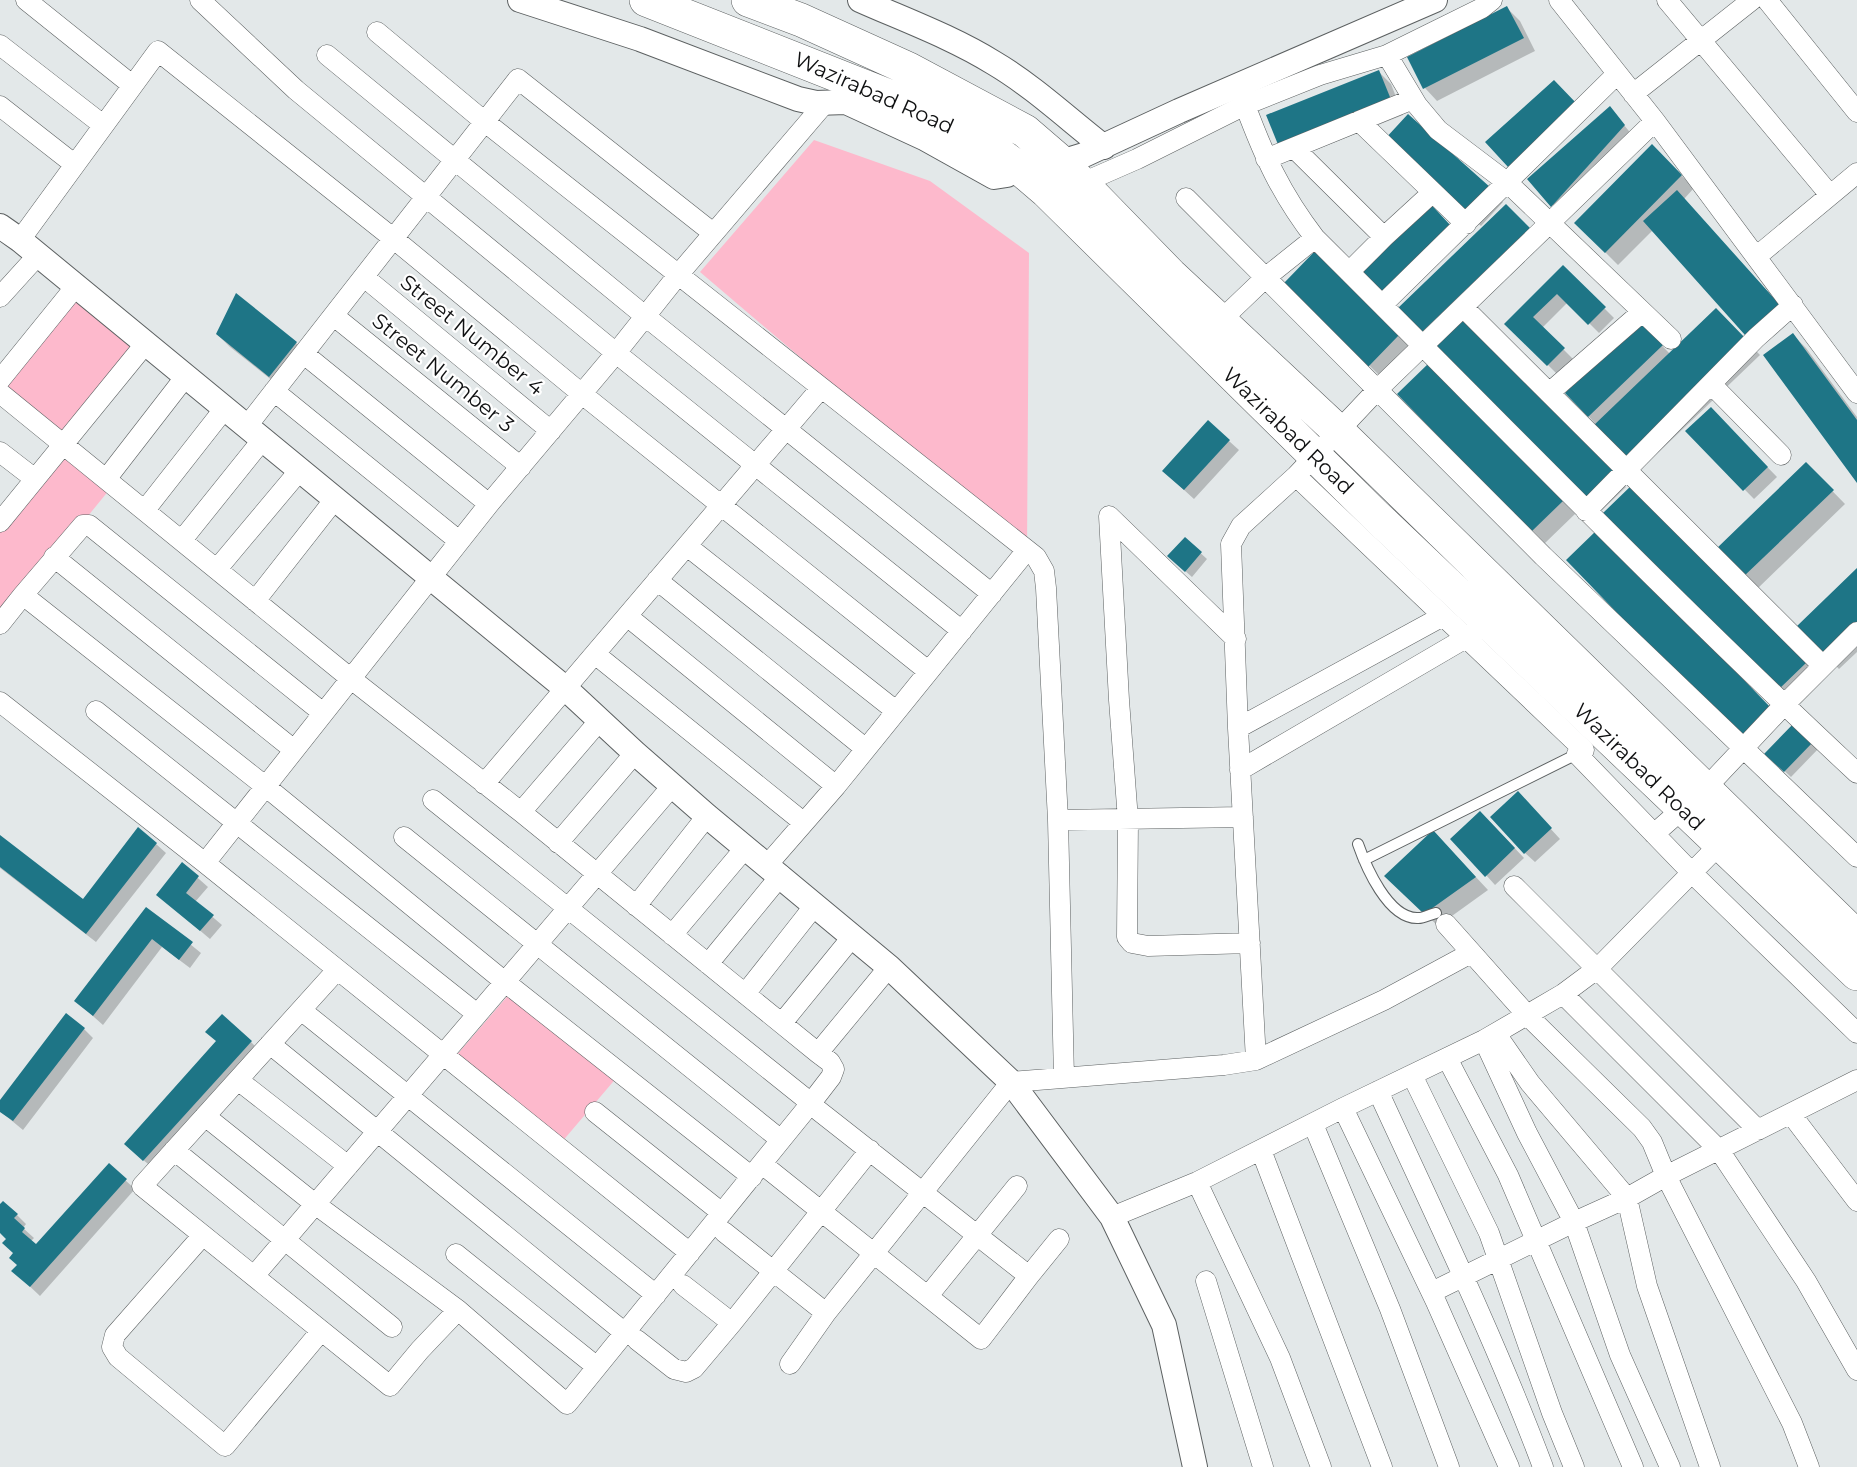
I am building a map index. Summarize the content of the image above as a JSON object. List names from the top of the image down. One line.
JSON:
{"streets":{"highway":["Wazirabad Road"],"street":["Street Number 4","Street Number 3"]}}
